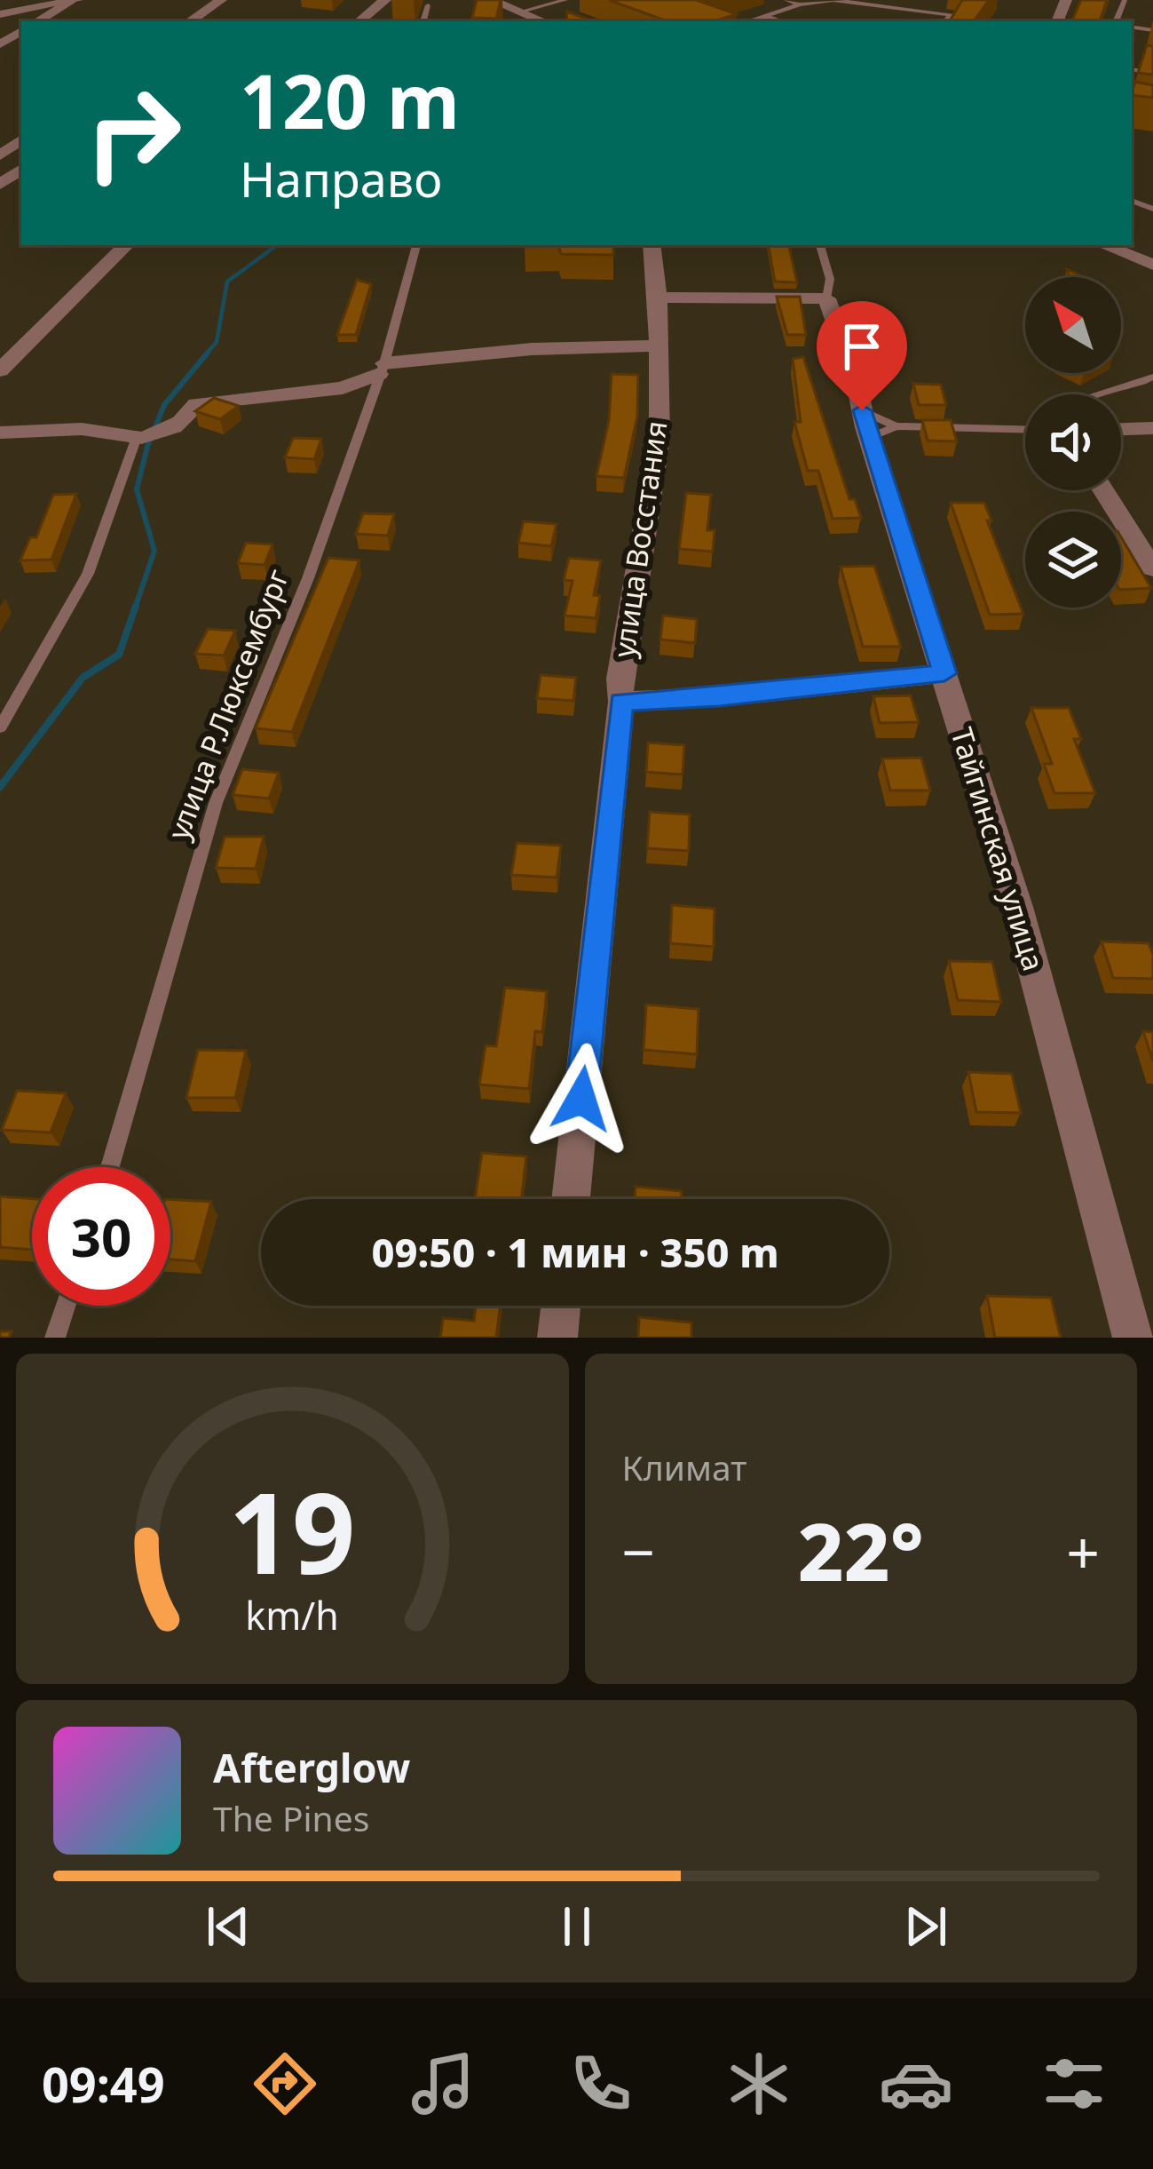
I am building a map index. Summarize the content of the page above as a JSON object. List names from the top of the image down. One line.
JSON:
{"streets":{"street":["улица Восстания","Тайгинская улица"],"lane":["улица Р.Люксембург"]},"north":"top left","page":{"turn":["120 m","Направо"],"limit":"30","trip":"09:50 · 1 мин · 350 m","tile":"Климат","heat":["−","22°","+"],"song":["Afterglow","The Pines"],"tabs":"09:49","gauge":["19","km/h"]}}
